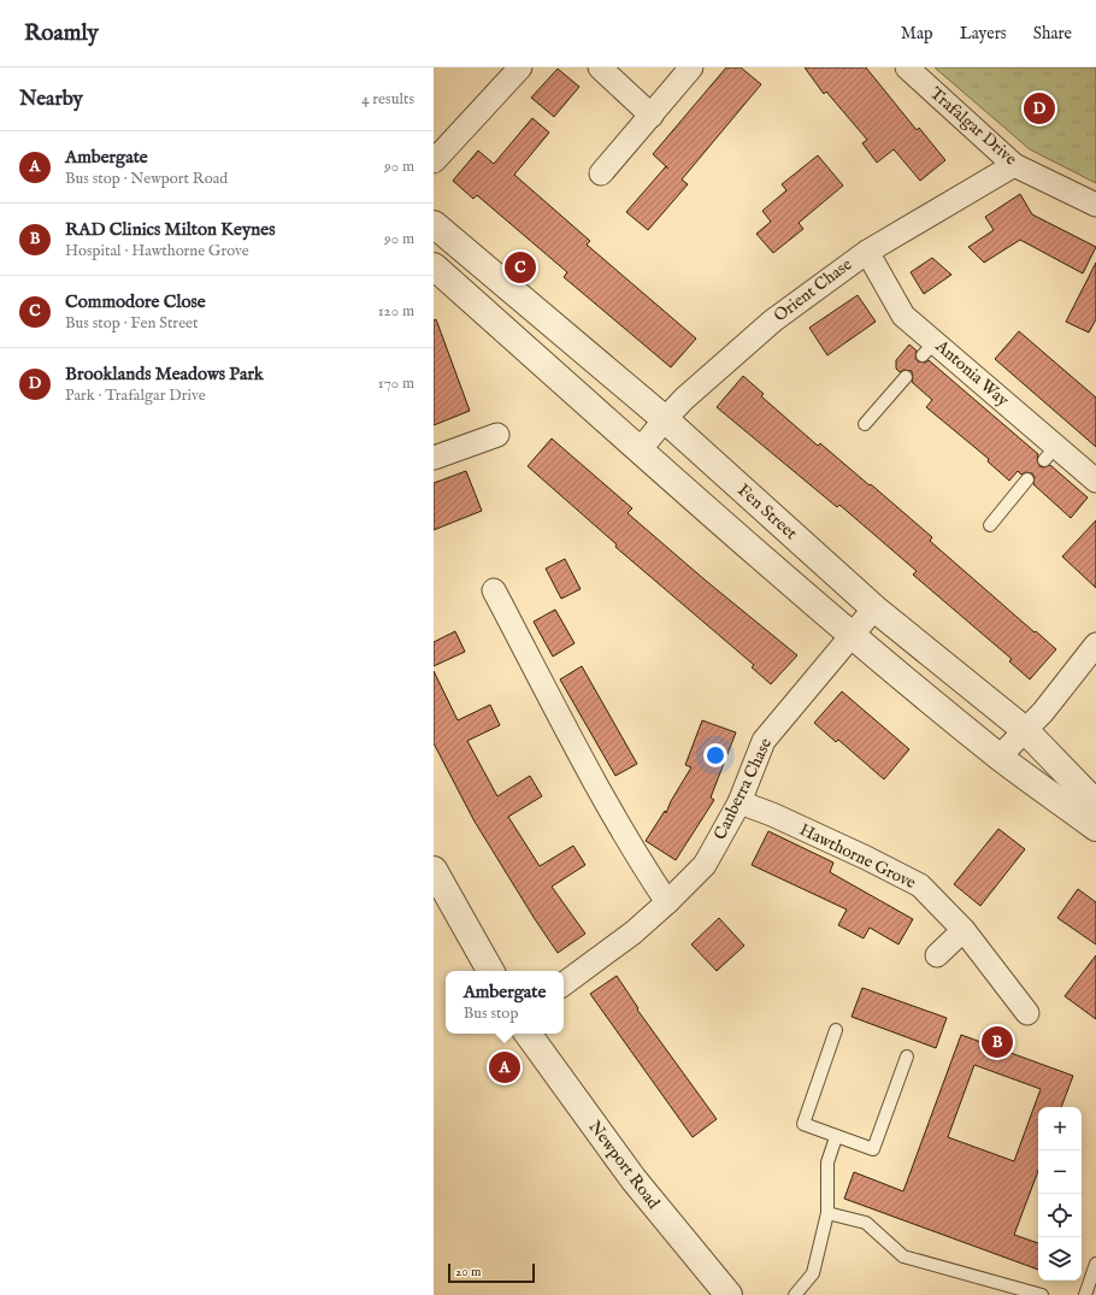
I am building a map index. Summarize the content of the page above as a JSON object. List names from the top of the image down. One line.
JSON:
{"streets":{"street":["Trafalgar Drive","Orient Chase","Antonia Way","Fen Street","Canberra Chase","Hawthorne Grove","Newport Road"]},"crossings":[["Trafalgar Drive","Orient Chase"],["Orient Chase","Antonia Way"],["Orient Chase","Fen Street"],["Fen Street","Canberra Chase"],["Canberra Chase","Hawthorne Grove"]],"scale_bar":"20 m","page":{"header":"Roamly","nav":["Map","Layers","Share"],"heading":["Nearby","4 results"],"pins":["D","C","B","A"],"list":[{"mark":"A","name":"Ambergate","note":"Bus stop · Newport Road","value":"90 m"},{"mark":"B","name":"RAD Clinics Milton Keynes","note":"Hospital · Hawthorne Grove","value":"90 m"},{"mark":"C","name":"Commodore Close","note":"Bus stop · Fen Street","value":"120 m"},{"mark":"D","name":"Brooklands Meadows Park","note":"Park · Trafalgar Drive","value":"170 m"}],"popup":["Ambergate","Bus stop"],"map_buttons":["+","−"],"scale":"20 m"}}
